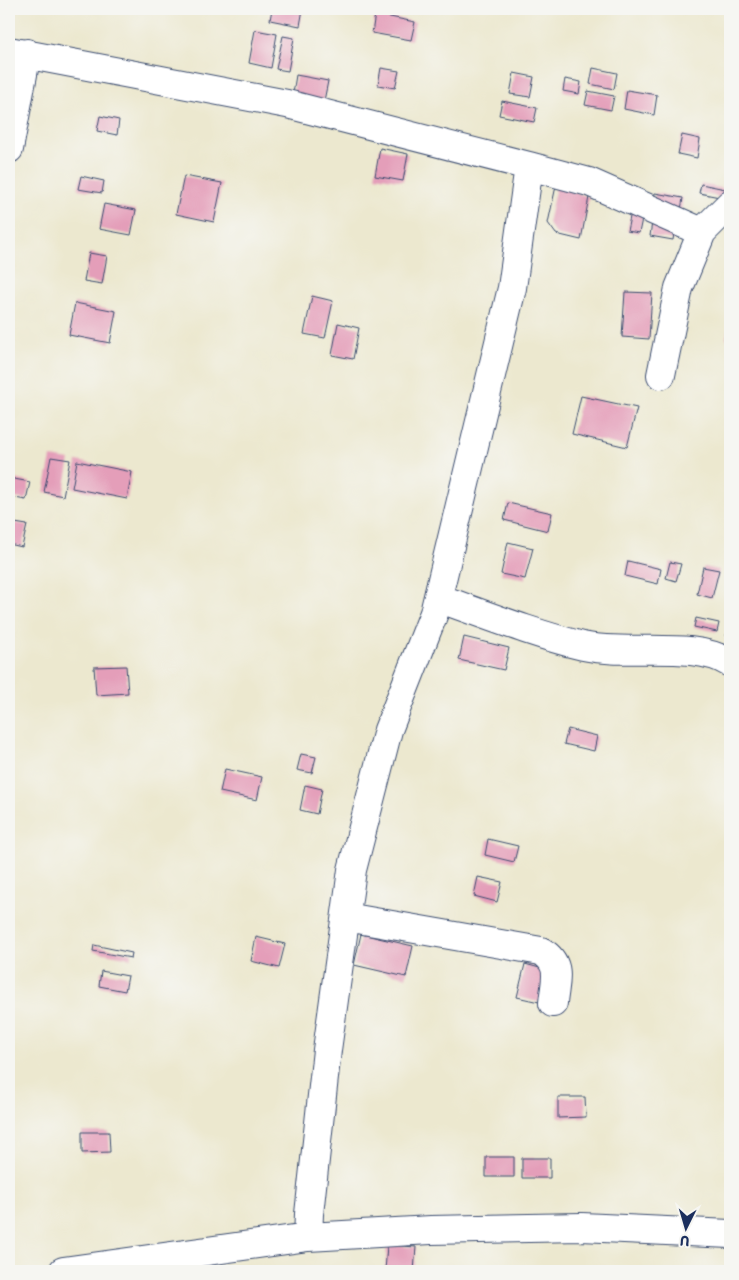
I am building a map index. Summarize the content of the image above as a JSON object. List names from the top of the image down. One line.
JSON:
{"north":"bottom"}
